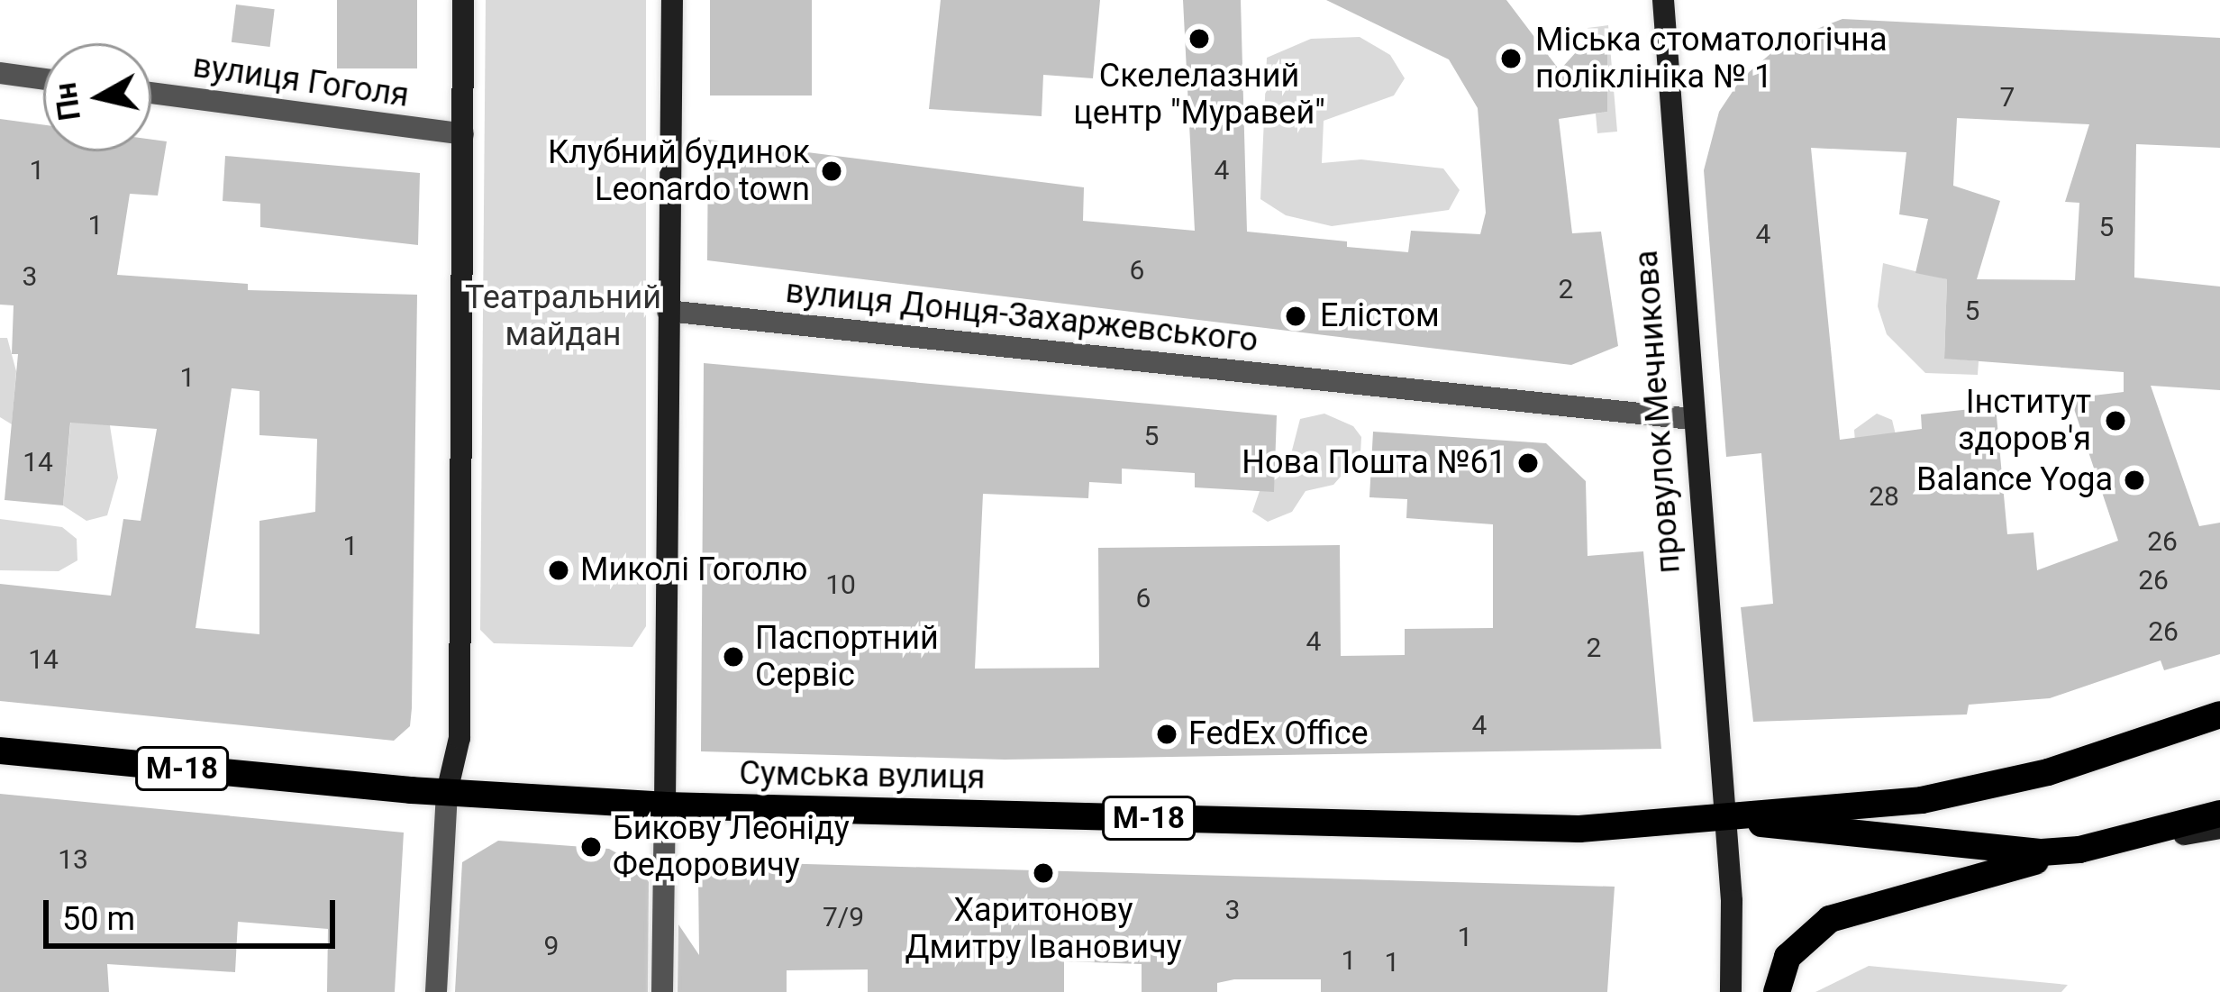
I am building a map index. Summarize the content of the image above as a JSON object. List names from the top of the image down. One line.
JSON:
{"streets":{"main road":["М-18","Сумська вулиця"],"street":["вулиця Гоголя","вулиця Донця-Захаржевського","провулок Мечникова"]},"crossings":[["вулиця Донця-Захаржевського","провулок Мечникова"],["провулок Мечникова","М-18"],["провулок Мечникова","Сумська вулиця"],["М-18","Сумська вулиця"]],"parks":["Театральний майдан"],"places":["Скелелазний центр \"Муравей\"","Міська стоматологічна поліклініка № 1","Клубний будинок Leonardo town","Елістом","Інститут здоров'я","Нова Пошта №61","Balance Yoga","Миколі Гоголю","Паспортний Сервіс","FedEx Office","Бикову Леоніду Федоровичу","Харитонову Дмитру Івановичу"],"house_numbers":["7","1","4","1","5","4","6","3","2","5","1","5","14","28","26","1","26","10","6","26","4","2","14","4","13","3","7/9","1","9","1","1"],"scale_bar":"50 m","north":"left"}
